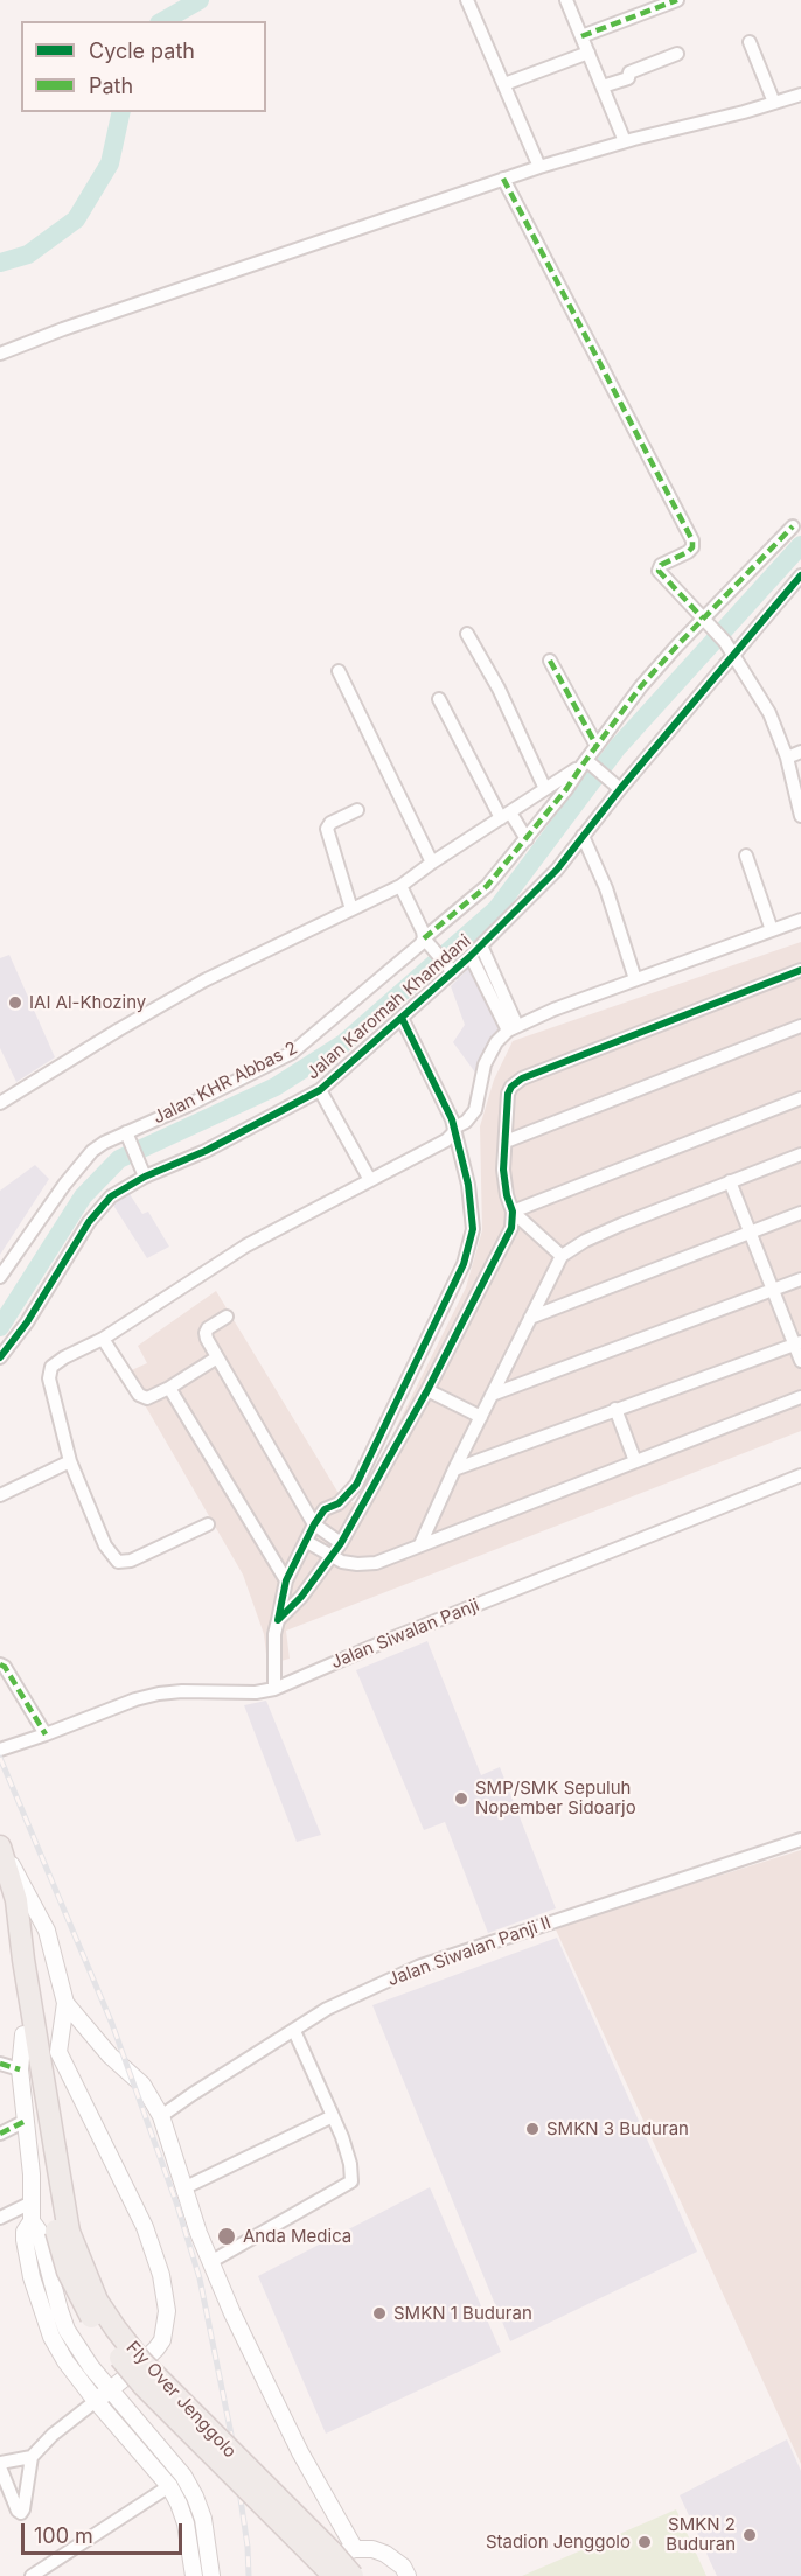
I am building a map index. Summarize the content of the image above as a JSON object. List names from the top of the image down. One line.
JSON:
{"streets":{"highway":["Fly Over Jenggolo"],"street":["Jalan Karomah Khamdani","Jalan KHR Abbas 2","Jalan Siwalan Panji","Jalan Siwalan Panji II"]},"places":["IAI Al-Khoziny","SMP/SMK Sepuluh Nopember Sidoarjo","SMKN 3 Buduran","Anda Medica","SMKN 1 Buduran","SMKN 2 Buduran","Stadion Jenggolo"],"legend":["Cycle path","Path"],"scale_bar":"100 m"}
